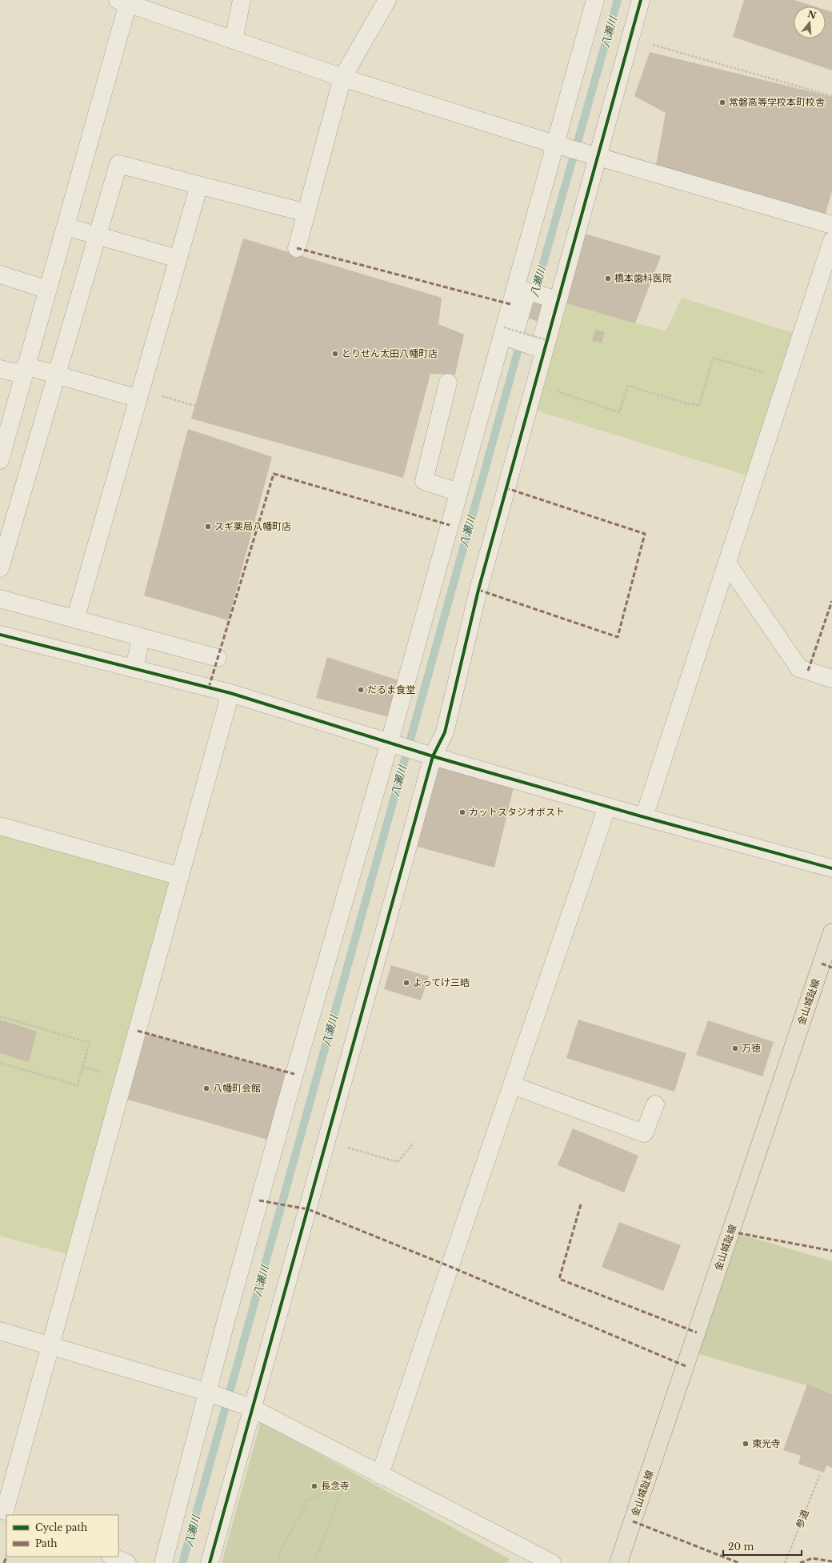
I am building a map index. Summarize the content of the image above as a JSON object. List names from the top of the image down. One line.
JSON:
{"streets":{"main road":["金山城趾線"],"path":["参道"]},"water":["八瀬川"],"places":["常磐高等学校本町校舎","橋本歯科医院","とりせん太田八幡町店","スギ薬局八幡町店","だるま食堂","カットスタジオポスト","よってけ三皓","万徳","八幡町会館","東光寺","長念寺"],"legend":["Cycle path","Path"],"scale_bar":"20 m","north":"top"}
